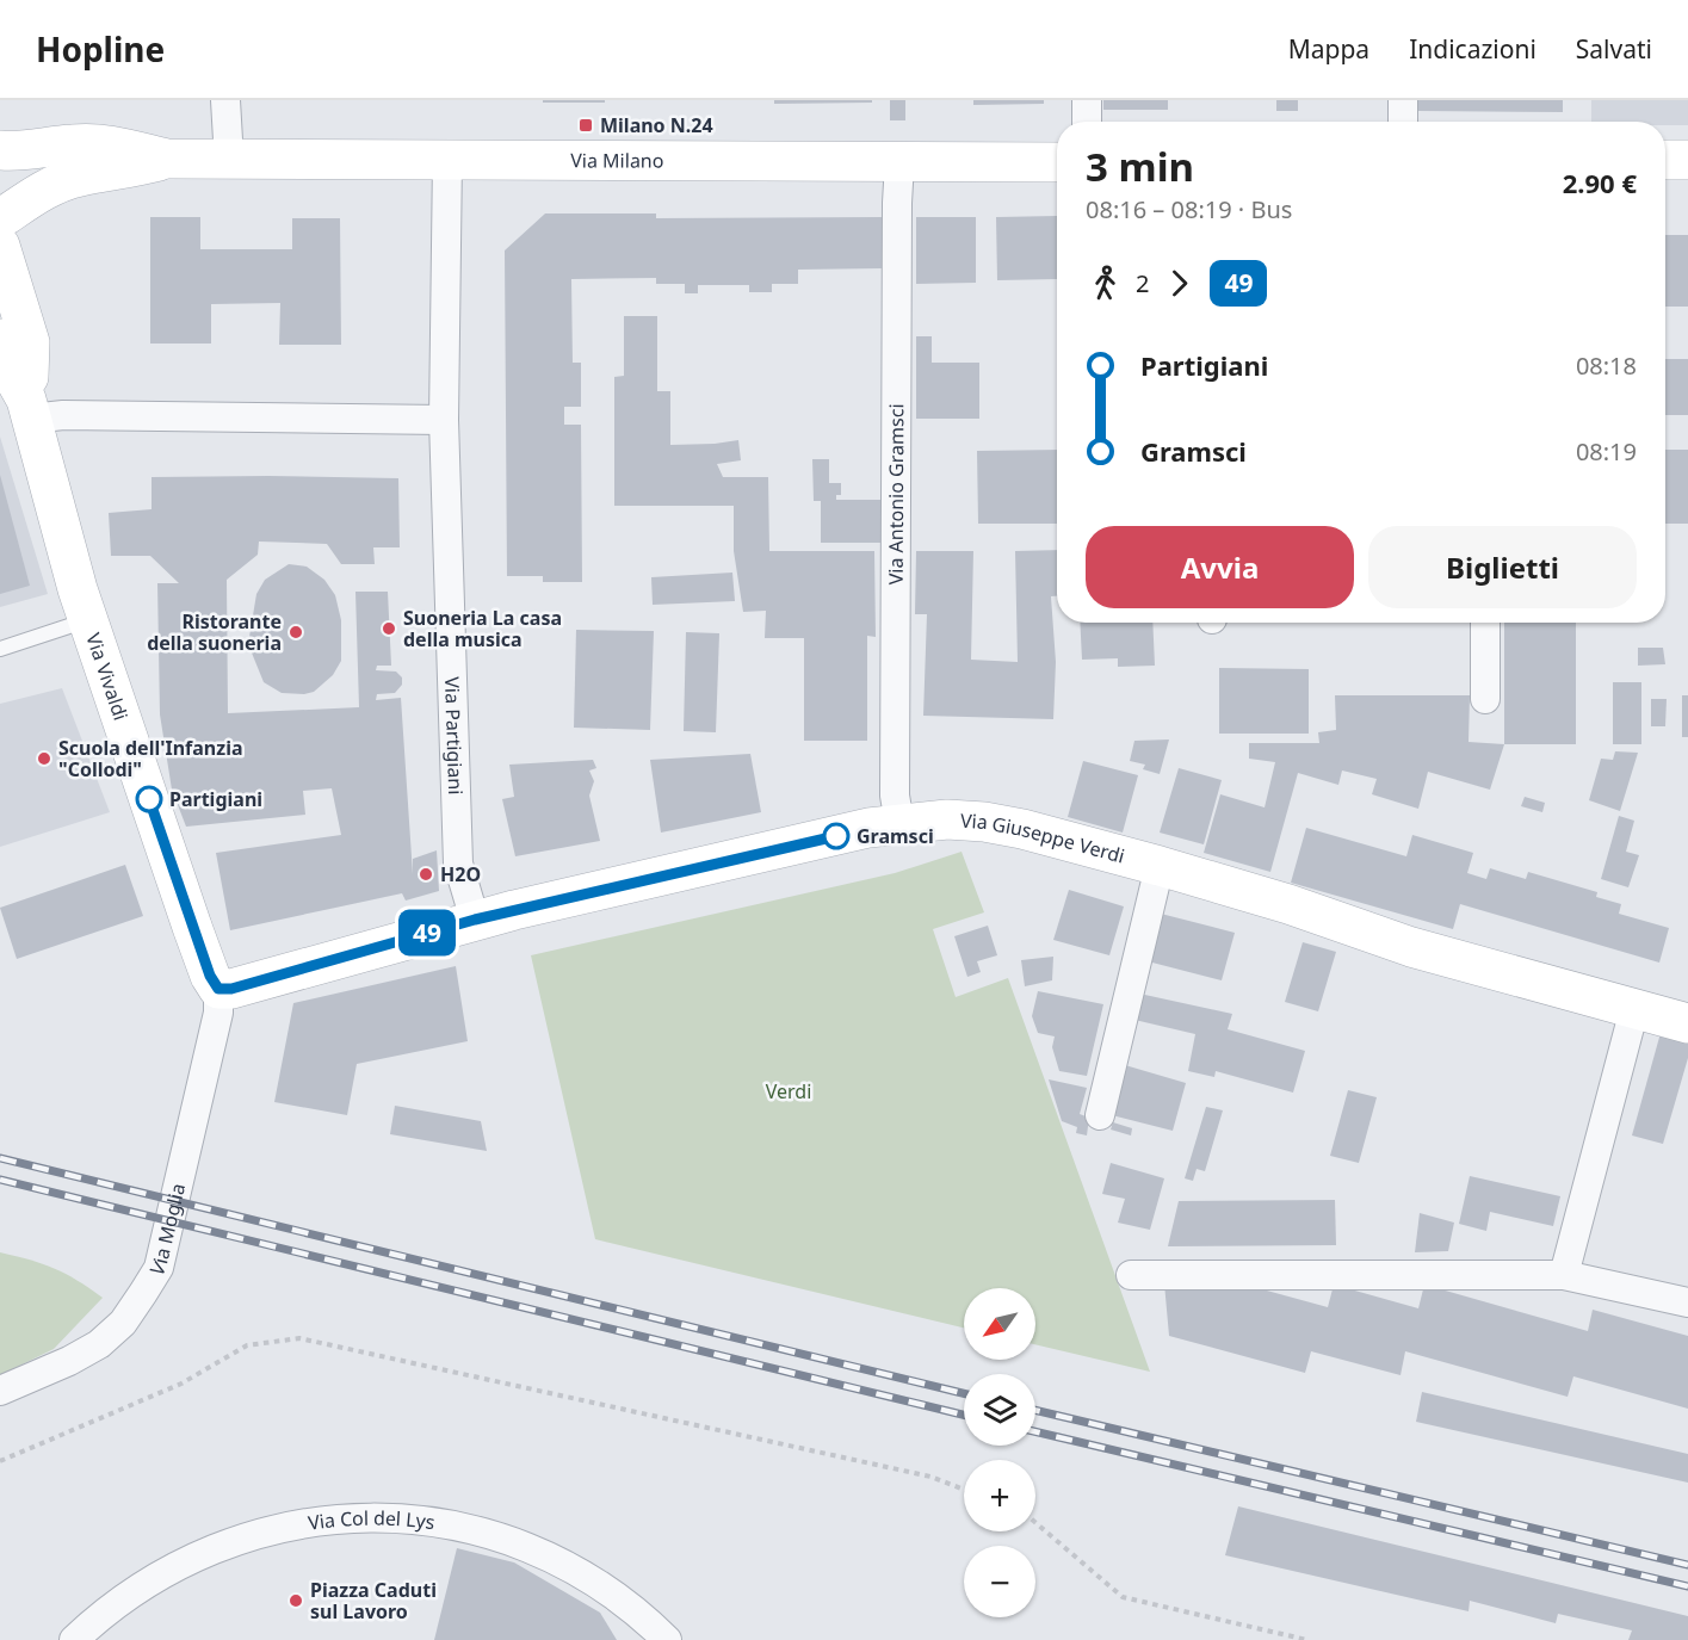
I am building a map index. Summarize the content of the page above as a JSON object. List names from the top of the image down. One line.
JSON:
{"streets":{"street":["Via Milano","Via Antonio Gramsci","Via Vivaldi","Via Partigiani","Via Giuseppe Verdi","Via Moglia","Via Col del Lys"]},"crossings":[["Via Milano","Via Antonio Gramsci"],["Via Milano","Via Vivaldi"],["Via Milano","Via Partigiani"],["Via Antonio Gramsci","Via Giuseppe Verdi"],["Via Vivaldi","Via Giuseppe Verdi"],["Via Vivaldi","Via Moglia"],["Via Partigiani","Via Giuseppe Verdi"],["Via Giuseppe Verdi","Via Moglia"]],"parks":["Verdi"],"places":{"transit":["Milano N.24"],"other":["Suoneria La casa della musica","Ristorante della suoneria","Scuola dell'Infanzia \"Collodi\"","Partigiani","Gramsci","H2O","Piazza Caduti sul Lavoro"]},"lines":["bus line 49"],"north":"bottom left","page":{"header":"Hopline","nav":["Mappa","Indicazioni","Salvati"],"on_map":"49","heading":["3 min","08:16 – 08:19 · Bus","2.90 €"],"legs":["2","49"],"list":[{"name":"Partigiani","value":"08:18"},{"name":"Gramsci","value":"08:19"}],"buttons":["Avvia","Biglietti"],"map_buttons":["+","−"]}}
